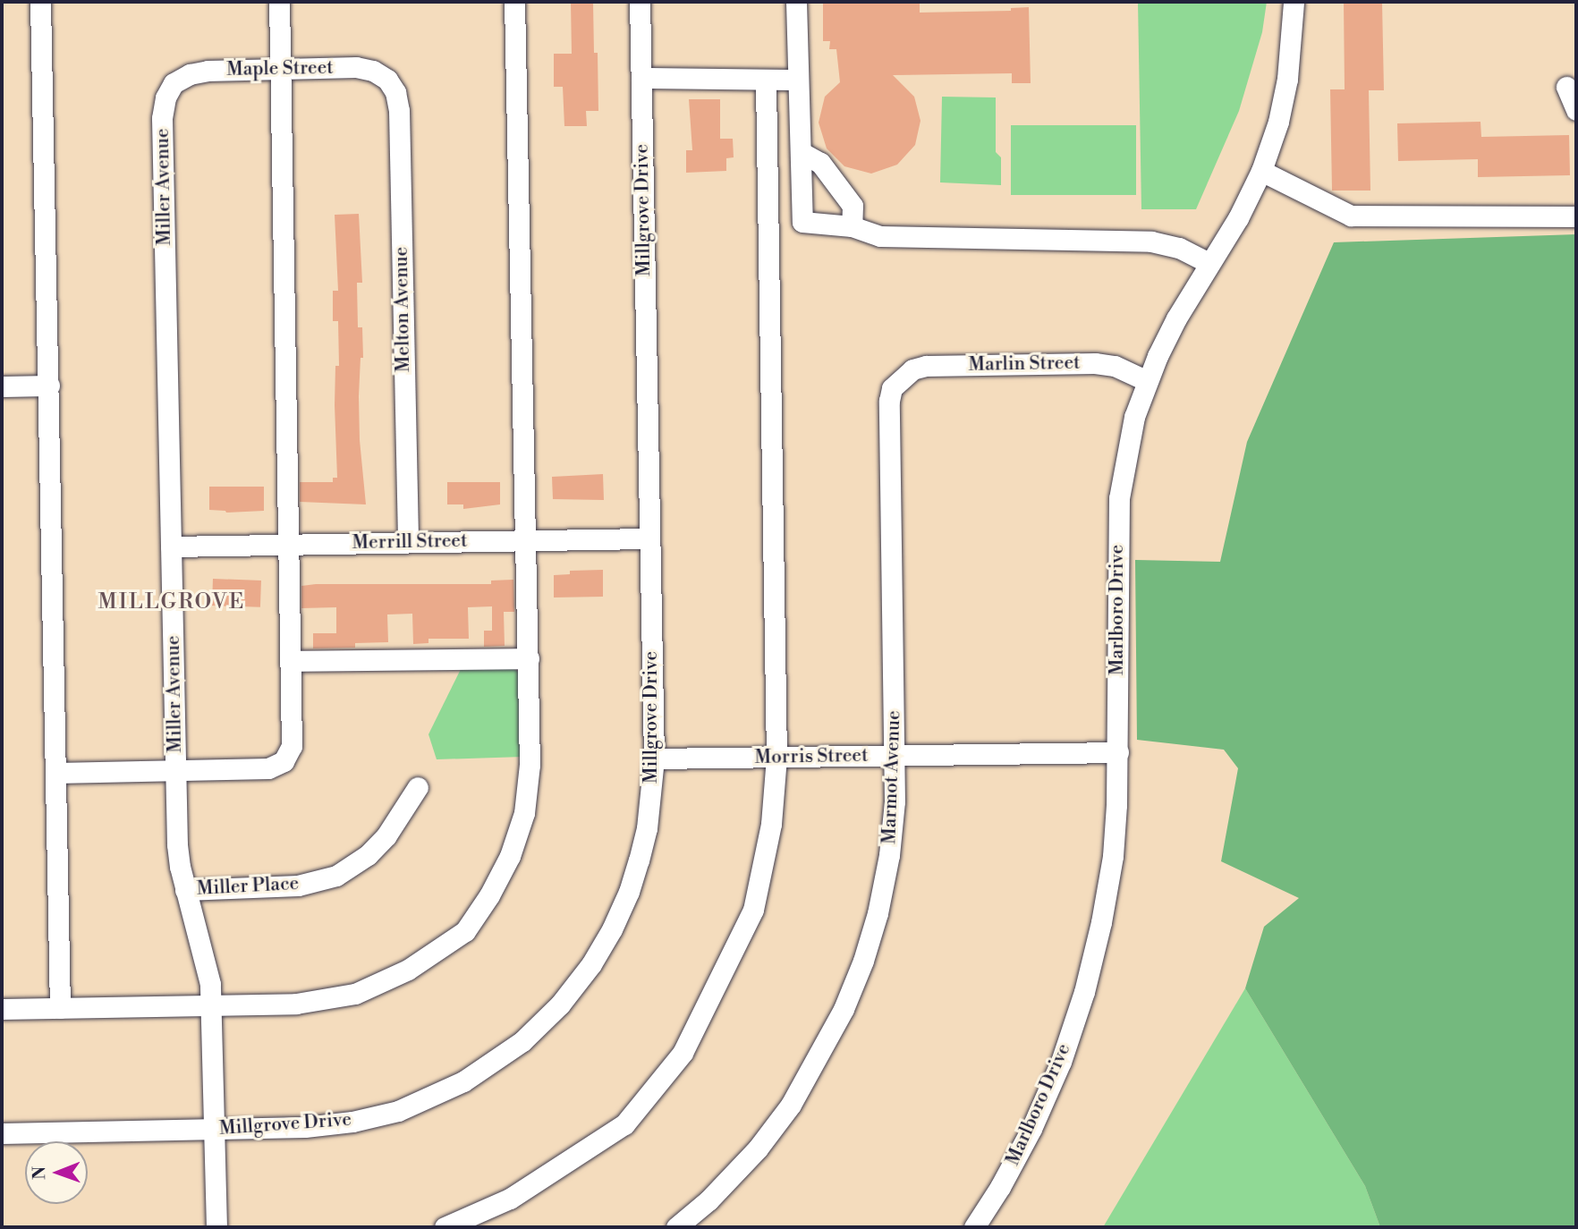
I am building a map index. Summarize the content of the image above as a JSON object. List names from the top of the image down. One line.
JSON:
{"streets":{"street":["Maple Street","Miller Avenue","Millgrove Drive","Melton Avenue","Marlin Street","Merrill Street","Marlboro Drive","Morris Street","Marmot Avenue","Miller Place"]},"crossings":[["Maple Street","Miller Avenue"],["Maple Street","Melton Avenue"],["Miller Avenue","Millgrove Drive"],["Miller Avenue","Merrill Street"],["Miller Avenue","Miller Place"],["Millgrove Drive","Merrill Street"],["Millgrove Drive","Morris Street"],["Melton Avenue","Merrill Street"],["Marlin Street","Marlboro Drive"],["Marlin Street","Marmot Avenue"],["Marlboro Drive","Morris Street"],["Morris Street","Marmot Avenue"]],"districts":["MILLGROVE"],"north":"left"}
